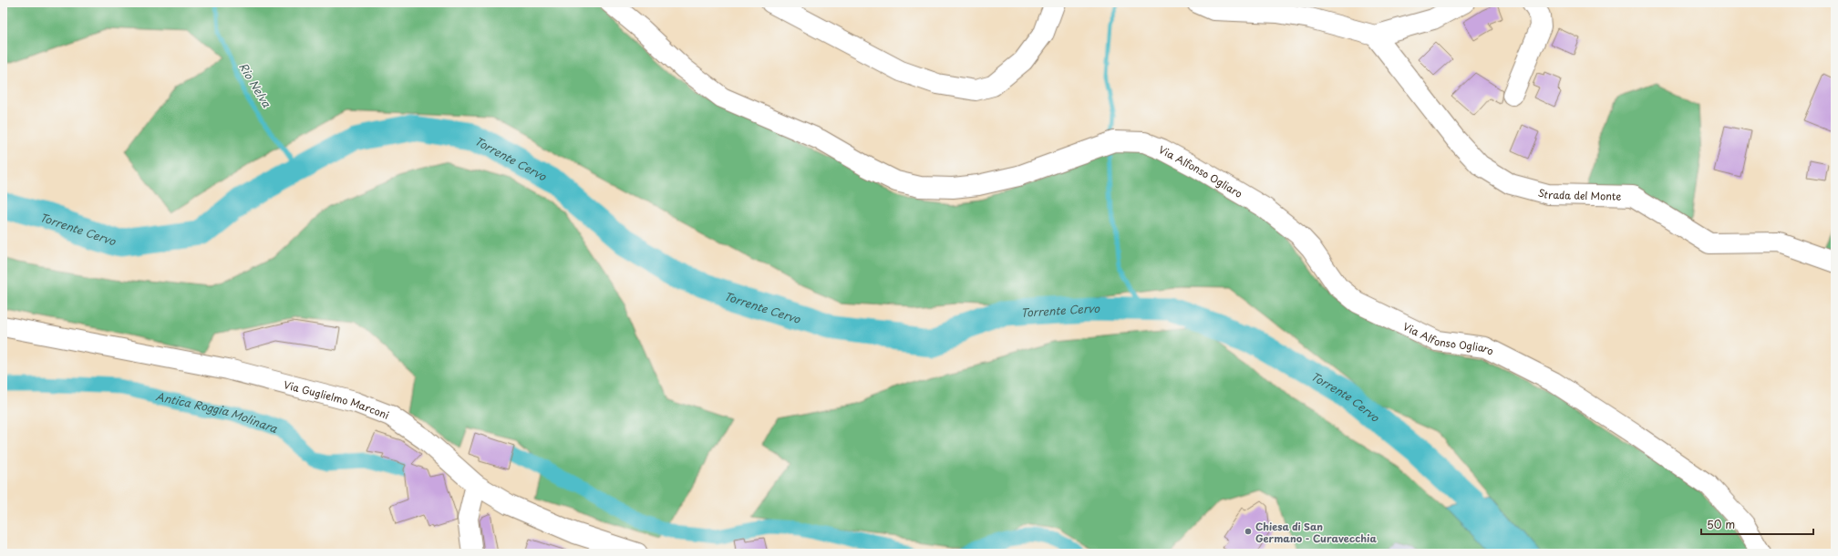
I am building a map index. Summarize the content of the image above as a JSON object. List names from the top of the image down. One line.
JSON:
{"streets":{"street":["Via Alfonso Ogliaro","Strada del Monte","Via Guglielmo Marconi"]},"water":["Rio Nelva","Torrente Cervo","Antica Roggia Molinara"],"places":["Chiesa di San Germano - Curavecchia"],"scale_bar":"50 m"}
